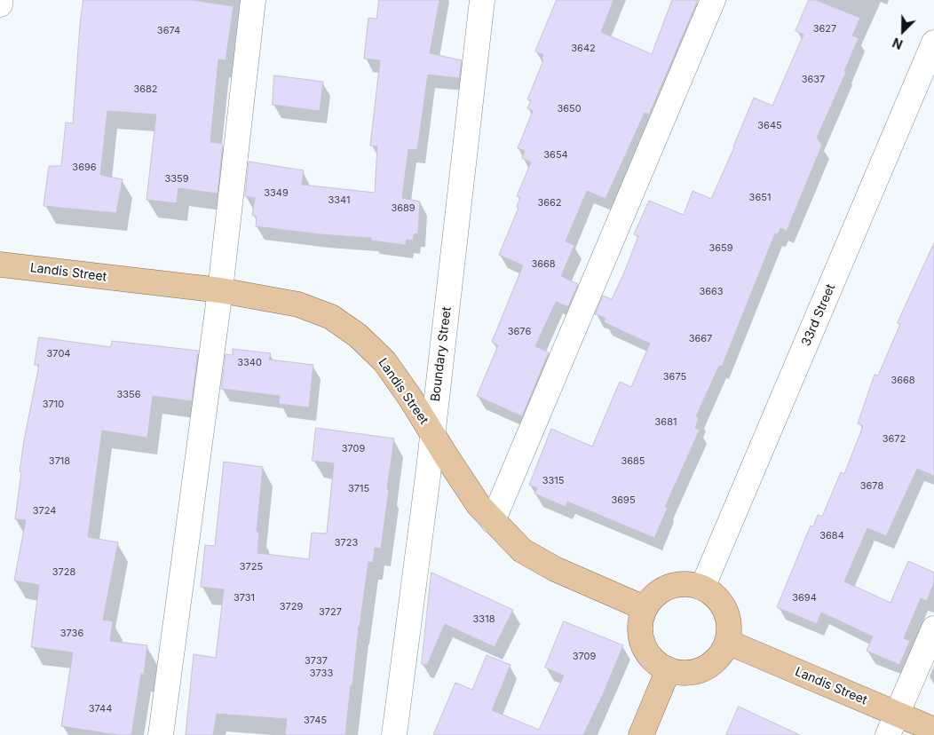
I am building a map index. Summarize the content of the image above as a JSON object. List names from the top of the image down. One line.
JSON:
{"streets":{"main road":["Landis Street"],"street":["33rd Street","Boundary Street"]},"crossings":[["Landis Street","33rd Street"],["Landis Street","Boundary Street"]],"house_numbers":["3627","3674","3642","3637","3682","3650","3645","3654","3696","3359","3349","3651","3341","3662","3689","3659","3668","3663","3676","3667","3704","3340","3675","3668","3356","3710","3681","3672","3709","3718","3685","3315","3678","3715","3695","3724","3684","3723","3725","3728","3731","3694","3729","3727","3318","3736","3709","3737","3733","3744","3745"],"north":"bottom left"}
